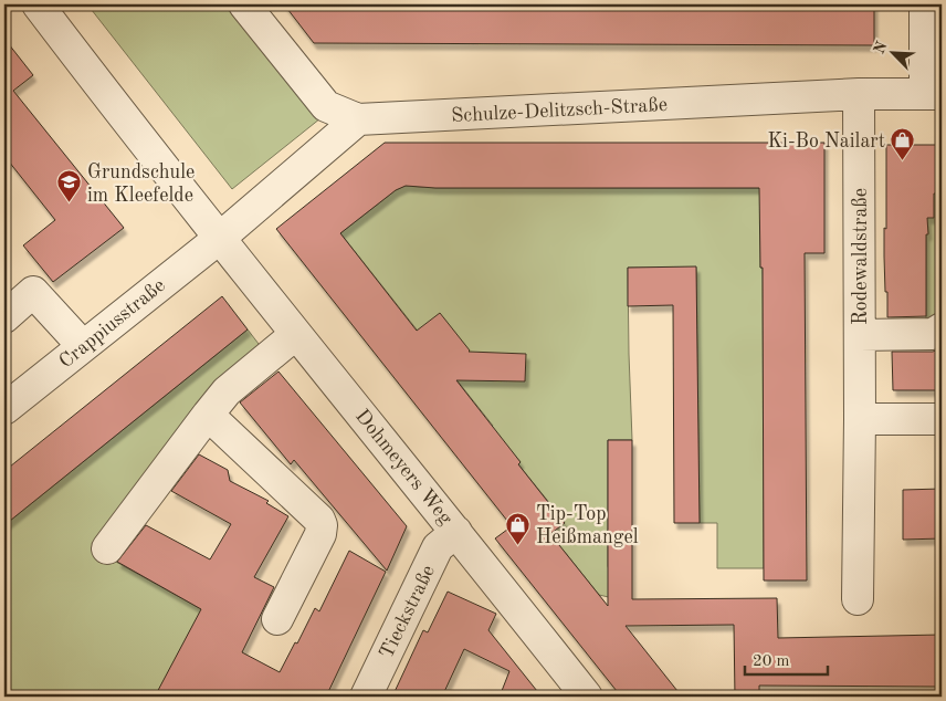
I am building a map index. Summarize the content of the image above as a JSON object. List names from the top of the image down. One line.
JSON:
{"streets":{"street":["Schulze-Delitzsch-Straße","Rodewaldstraße","Crappiusstraße","Dohmeyers Weg","Tieckstraße"]},"crossings":[["Schulze-Delitzsch-Straße","Rodewaldstraße"],["Crappiusstraße","Dohmeyers Weg"],["Dohmeyers Weg","Tieckstraße"]],"places":{"shop":["Ki-Bo Nailart","Tip-Top Heißmangel"],"school or university":["Grundschule im Kleefelde"]},"scale_bar":"20 m","north":"top left"}
